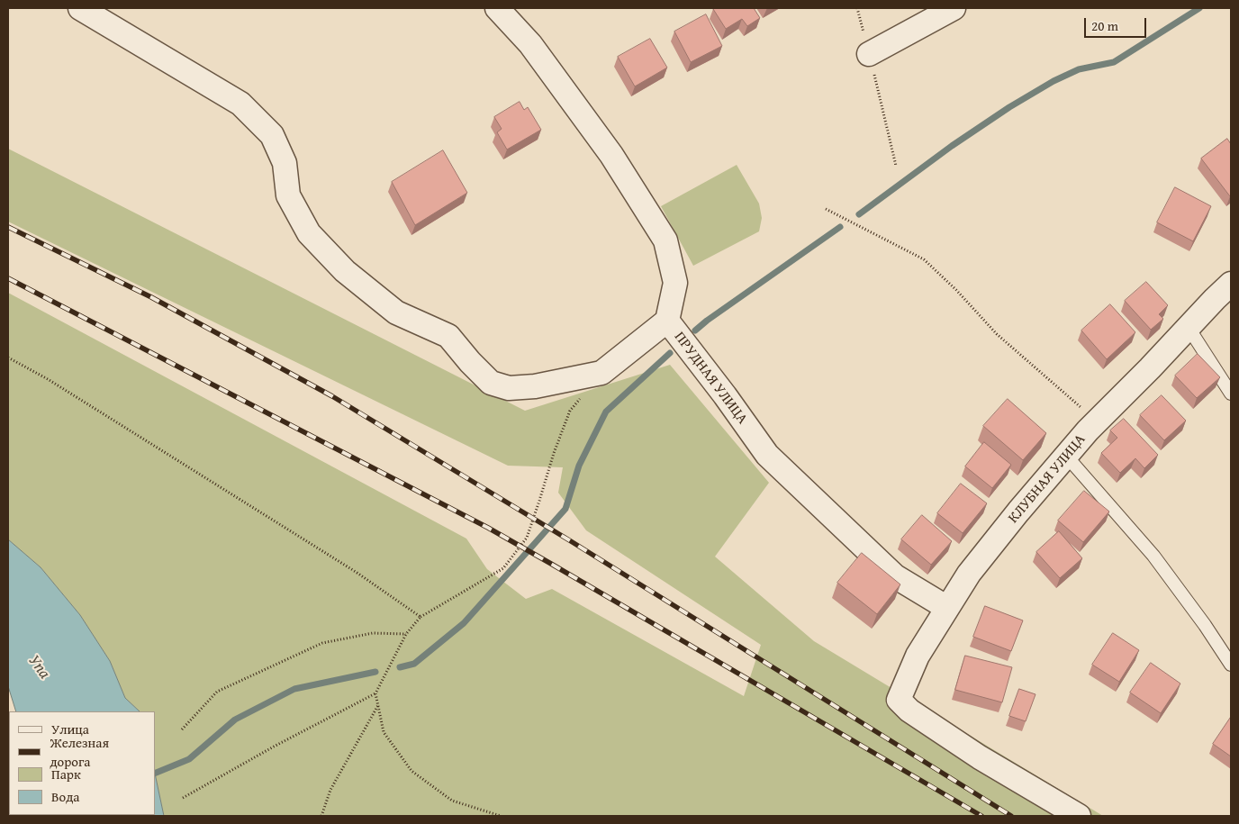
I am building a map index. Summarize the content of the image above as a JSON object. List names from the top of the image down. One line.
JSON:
{"streets":{"street":["ПРУДНАЯ УЛИЦА","КЛУБНАЯ УЛИЦА"]},"crossings":[["ПРУДНАЯ УЛИЦА","КЛУБНАЯ УЛИЦА"]],"water":["Упа"],"legend":["Улица","Железная дорога","Парк","Вода"],"scale_bar":"20 m"}
